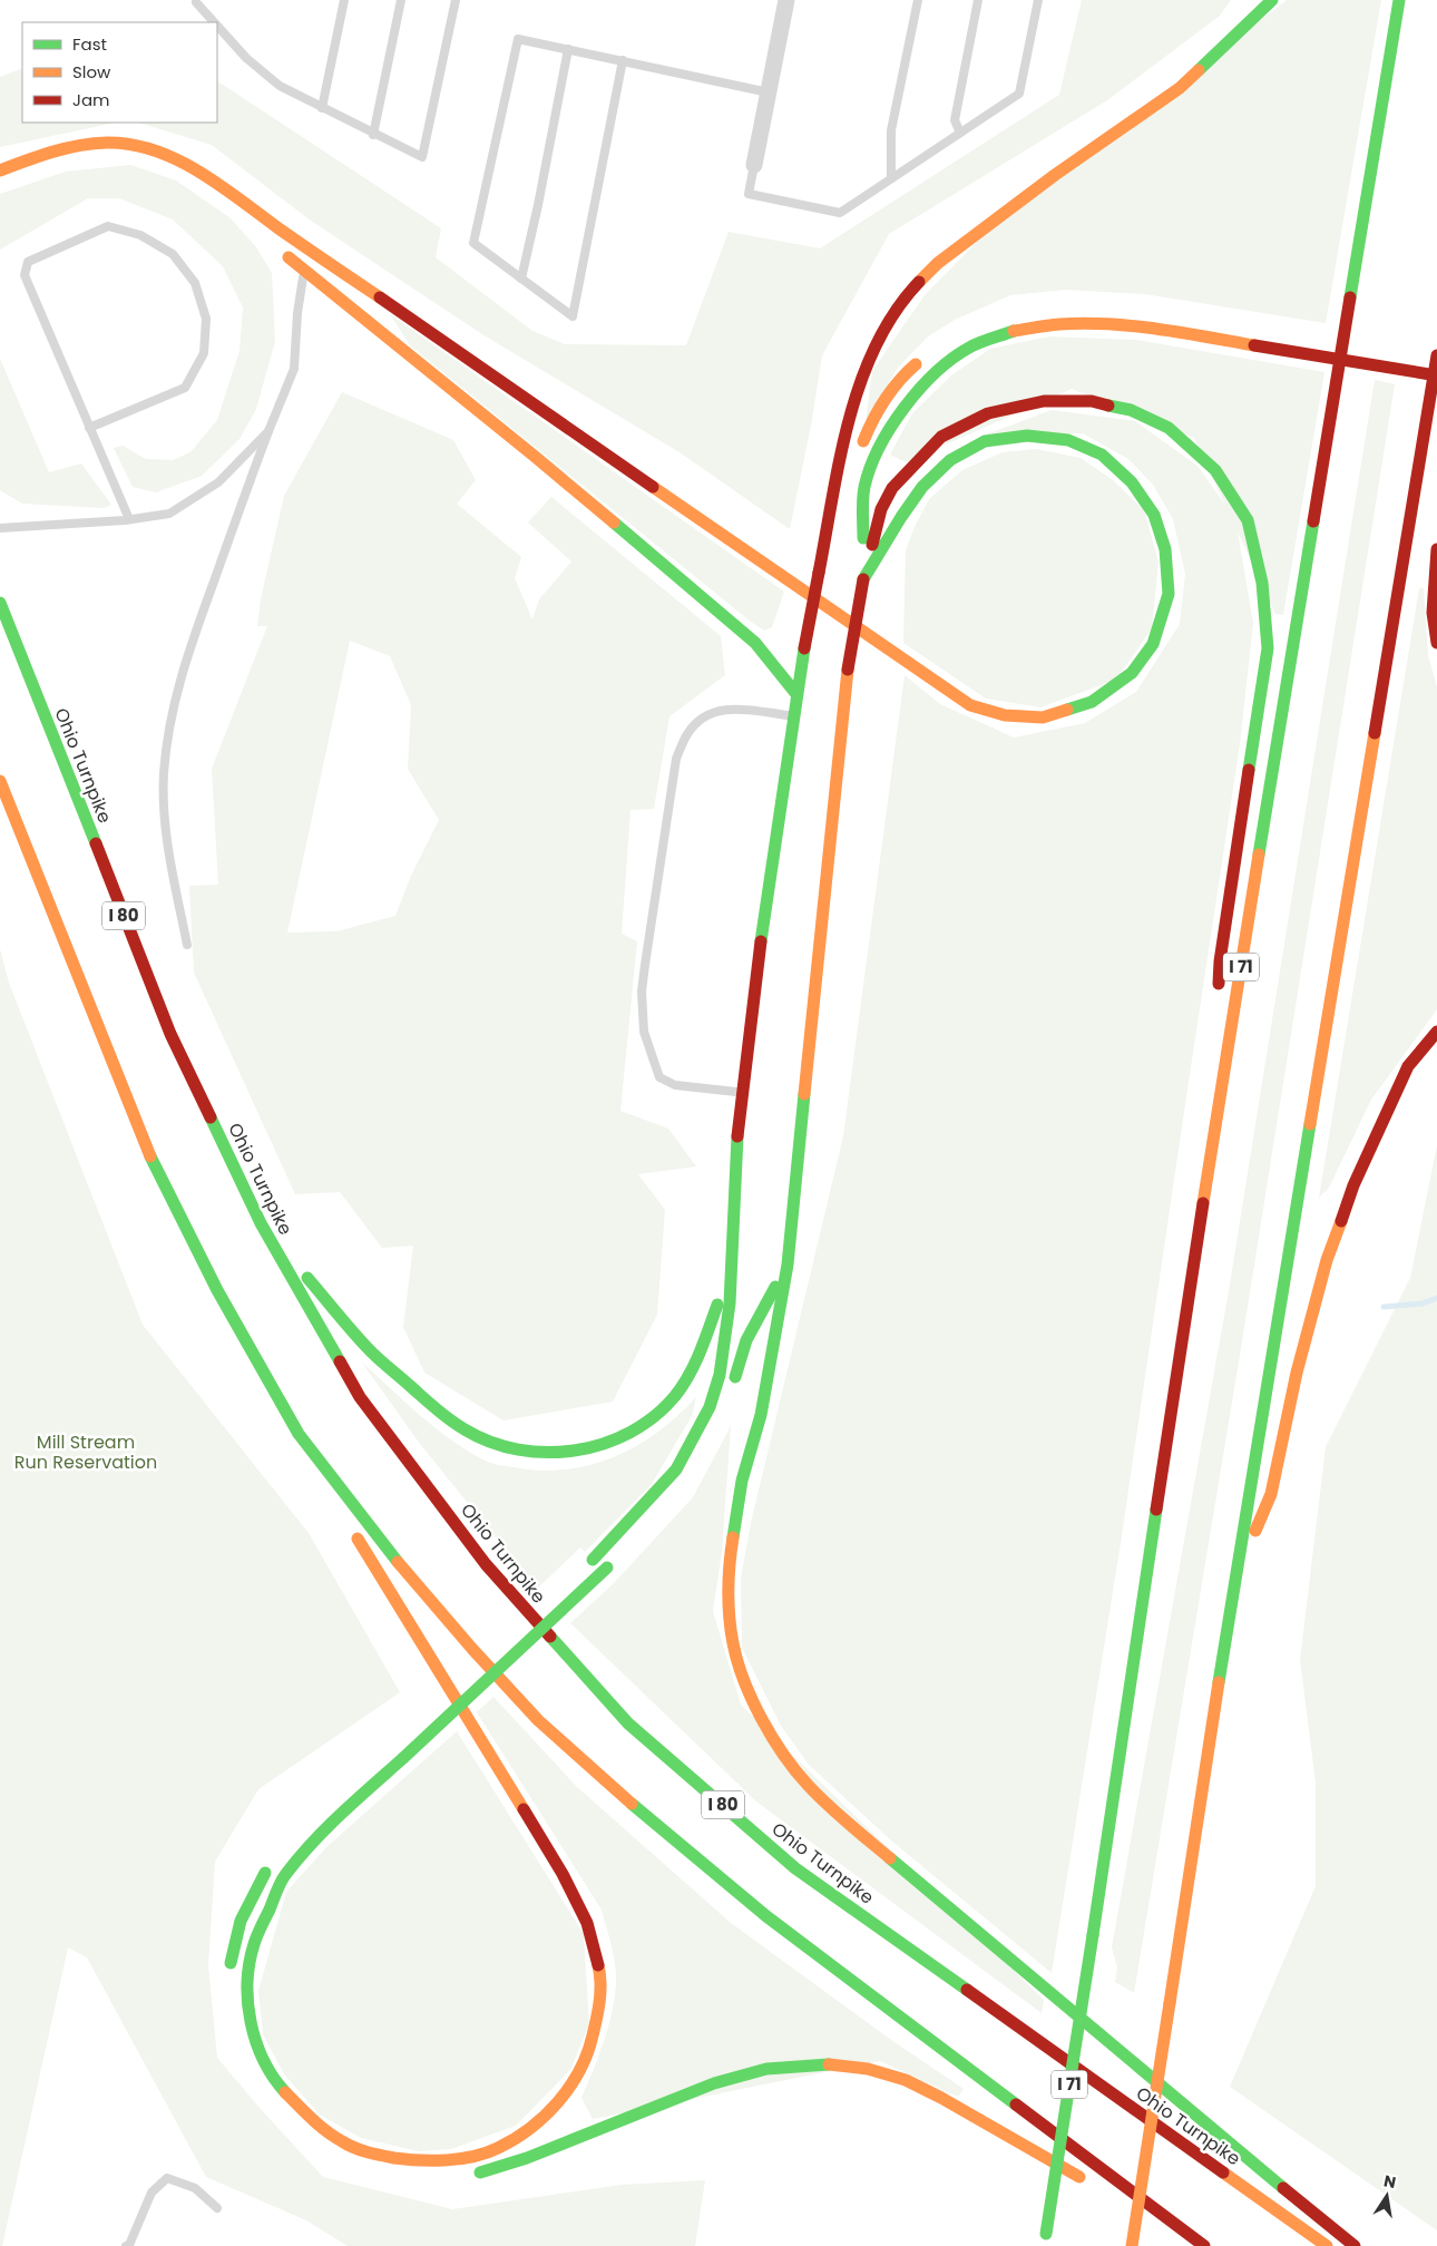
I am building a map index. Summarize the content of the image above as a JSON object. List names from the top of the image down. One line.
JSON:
{"streets":{"highway":["Ohio Turnpike","I 80","I 71"]},"parks":["Mill Stream Run Reservation"],"legend":["Fast","Slow","Jam"],"north":"top"}
